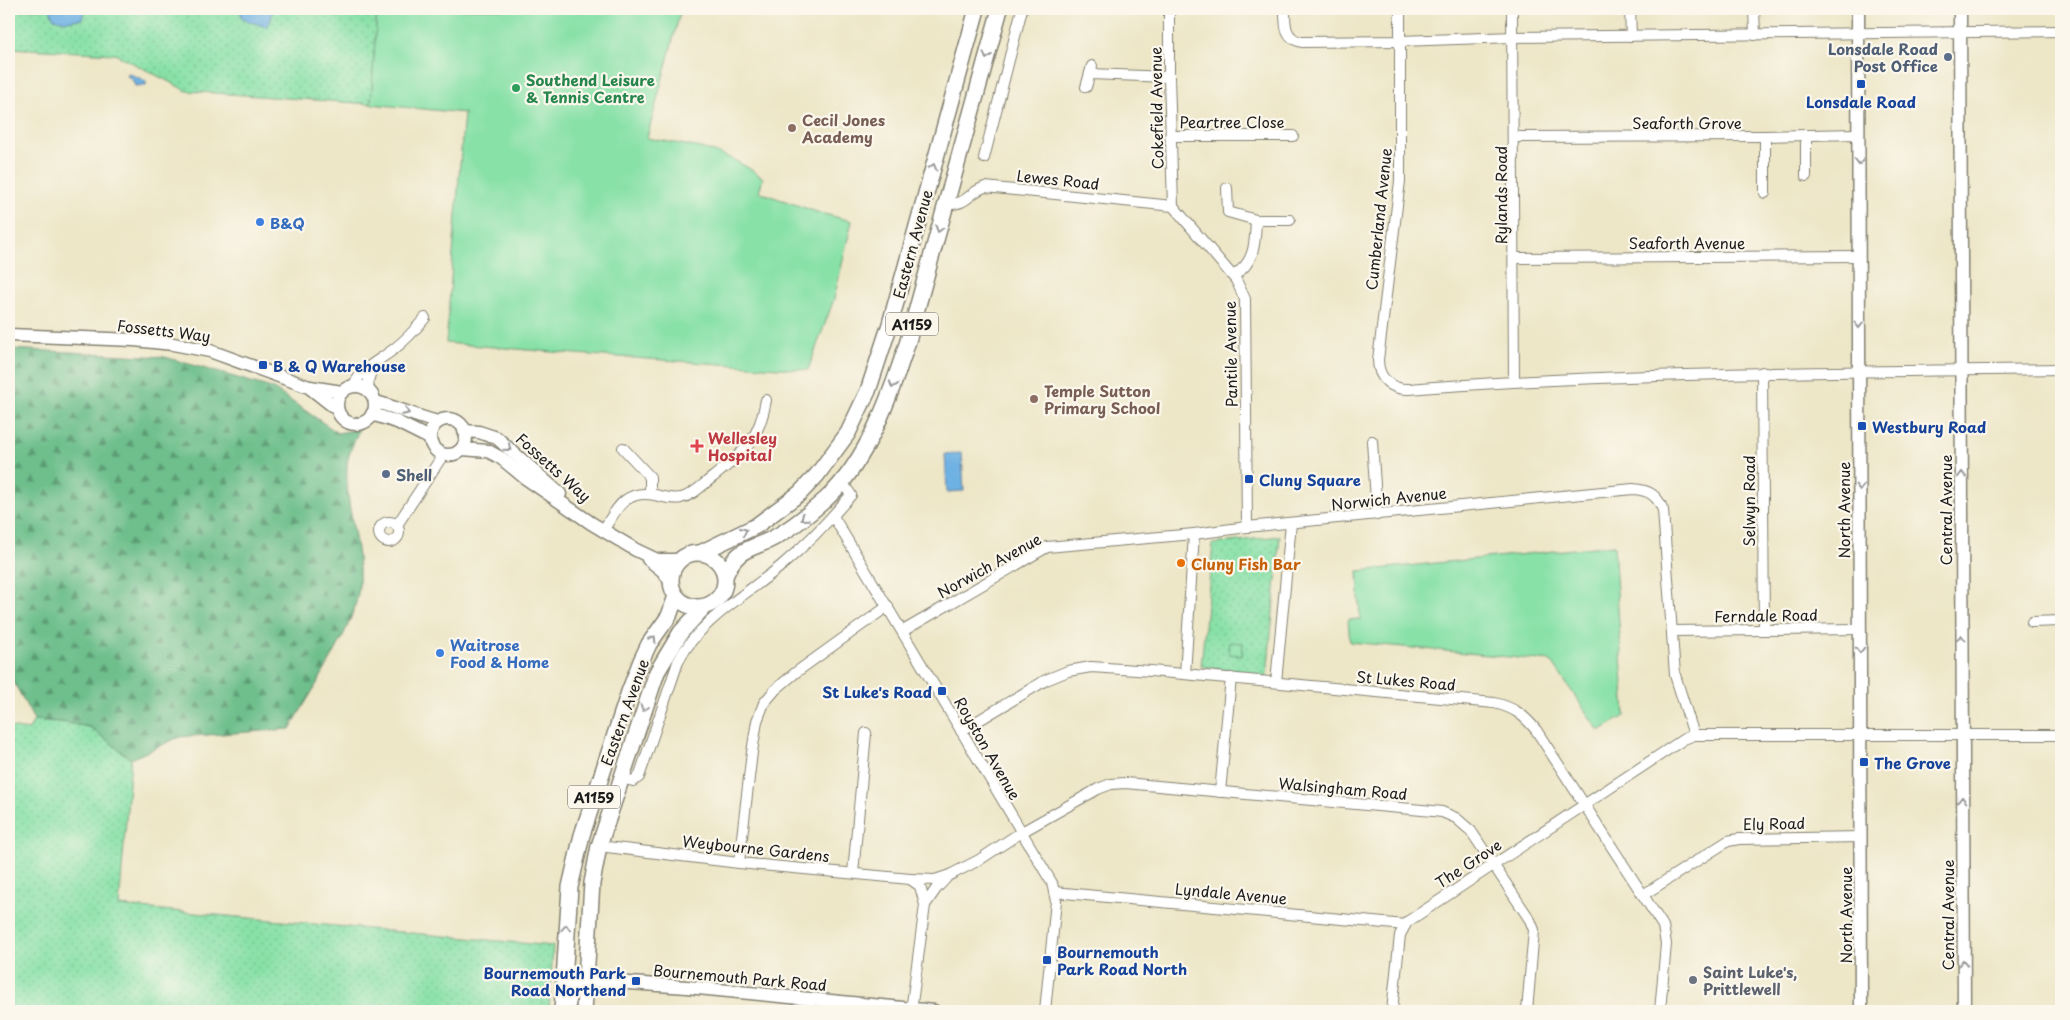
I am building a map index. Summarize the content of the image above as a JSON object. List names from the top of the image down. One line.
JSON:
{"streets":{"main road":["Eastern Avenue","A1159"],"street":["Cokefield Avenue","Peartree Close","Seaforth Grove","Lewes Road","Rylands Road","Cumberland Avenue","Seaforth Avenue","Fossetts Way","Pantile Avenue","Norwich Avenue","Selwyn Road","North Avenue","Central Avenue","Ferndale Road","St Lukes Road","Royston Avenue","Walsingham Road","Ely Road","Weybourne Gardens","The Grove","Lyndale Avenue","Bournemouth Park Road"]},"crossings":[["Cokefield Avenue","Peartree Close"],["Cokefield Avenue","Lewes Road"],["Cokefield Avenue","Pantile Avenue"],["Seaforth Grove","Rylands Road"],["Seaforth Grove","North Avenue"],["Lewes Road","Eastern Avenue"],["Lewes Road","Pantile Avenue"],["Rylands Road","Cumberland Avenue"],["Rylands Road","Seaforth Avenue"],["Seaforth Avenue","North Avenue"],["Eastern Avenue","Fossetts Way"],["Eastern Avenue","Royston Avenue"],["Eastern Avenue","Weybourne Gardens"],["Eastern Avenue","Bournemouth Park Road"],["Pantile Avenue","Norwich Avenue"],["Norwich Avenue","Ferndale Road"],["Norwich Avenue","Royston Avenue"],["Norwich Avenue","The Grove"],["Selwyn Road","Ferndale Road"],["North Avenue","Ferndale Road"],["North Avenue","Ely Road"],["North Avenue","The Grove"],["Central Avenue","The Grove"],["St Lukes Road","Royston Avenue"],["St Lukes Road","Ely Road"],["St Lukes Road","The Grove"],["Royston Avenue","Walsingham Road"],["Royston Avenue","Lyndale Avenue"],["Walsingham Road","Weybourne Gardens"],["Walsingham Road","The Grove"],["The Grove","Lyndale Avenue"]],"one_way":["North Avenue","Central Avenue"],"places":{"other":["Lonsdale Road Post Office","Southend Leisure & Tennis Centre","Cecil Jones Academy","B&Q","Temple Sutton Primary School","Shell","Cluny Fish Bar","Waitrose Food & Home","Saint Luke's, Prittlewell"],"transit":["Lonsdale Road","B & Q Warehouse","Westbury Road","Cluny Square","St Luke's Road","The Grove","Bournemouth Park Road North","Bournemouth Park Road Northend"],"health":["Wellesley Hospital"]}}
